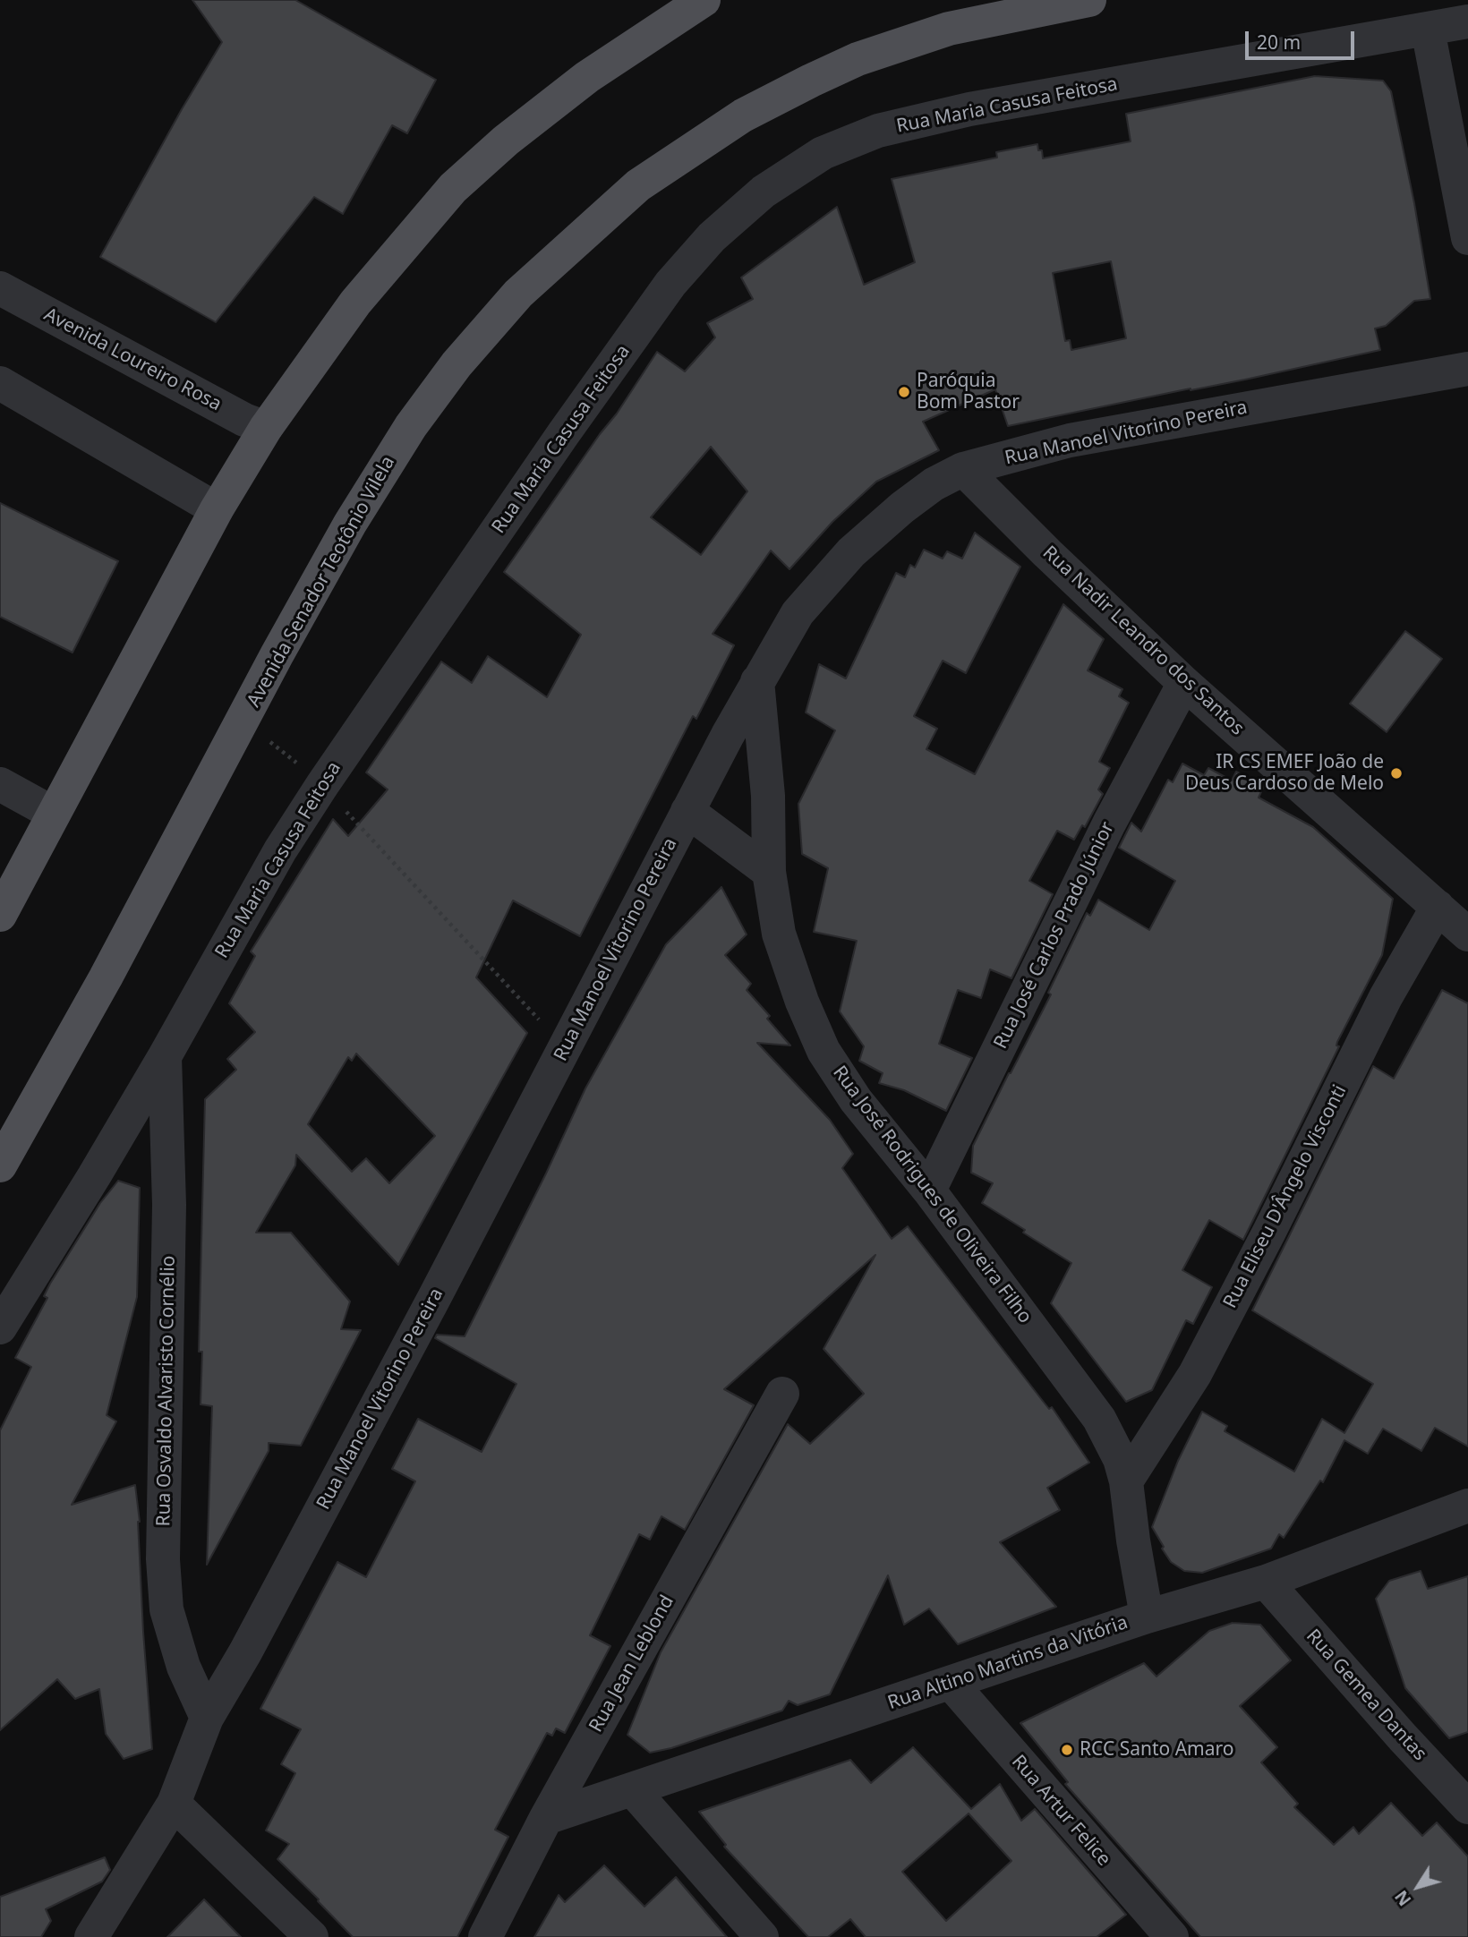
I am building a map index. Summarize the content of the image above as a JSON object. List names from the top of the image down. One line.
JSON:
{"streets":{"main road":["Avenida Senador Teotônio Vilela"],"street":["Rua Maria Casusa Feitosa","Avenida Loureiro Rosa","Rua Manoel Vitorino Pereira","Rua Nadir Leandro dos Santos","Rua José Carlos Prado Júnior","Rua José Rodrigues de Oliveira Filho","Rua Eliseu D'Ângelo Visconti","Rua Osvaldo Alvaristo Cornélio","Rua Altino Martins da Vitória","Rua Jean Leblond","Rua Gemea Dantas","Rua Artur Felice"]},"crossings":[["Rua Maria Casusa Feitosa","Rua Osvaldo Alvaristo Cornélio"],["Rua Manoel Vitorino Pereira","Rua Nadir Leandro dos Santos"],["Rua Manoel Vitorino Pereira","Rua José Rodrigues de Oliveira Filho"],["Rua Manoel Vitorino Pereira","Rua Osvaldo Alvaristo Cornélio"],["Rua Nadir Leandro dos Santos","Rua José Carlos Prado Júnior"],["Rua Nadir Leandro dos Santos","Rua Eliseu D'Ângelo Visconti"],["Rua José Carlos Prado Júnior","Rua José Rodrigues de Oliveira Filho"],["Rua José Rodrigues de Oliveira Filho","Rua Eliseu D'Ângelo Visconti"],["Rua José Rodrigues de Oliveira Filho","Rua Altino Martins da Vitória"],["Rua Altino Martins da Vitória","Rua Jean Leblond"],["Rua Altino Martins da Vitória","Rua Gemea Dantas"],["Rua Altino Martins da Vitória","Rua Artur Felice"]],"places":["Paróquia Bom Pastor","IR CS EMEF João de Deus Cardoso de Melo","RCC Santo Amaro"],"scale_bar":"20 m","north":"bottom left"}
